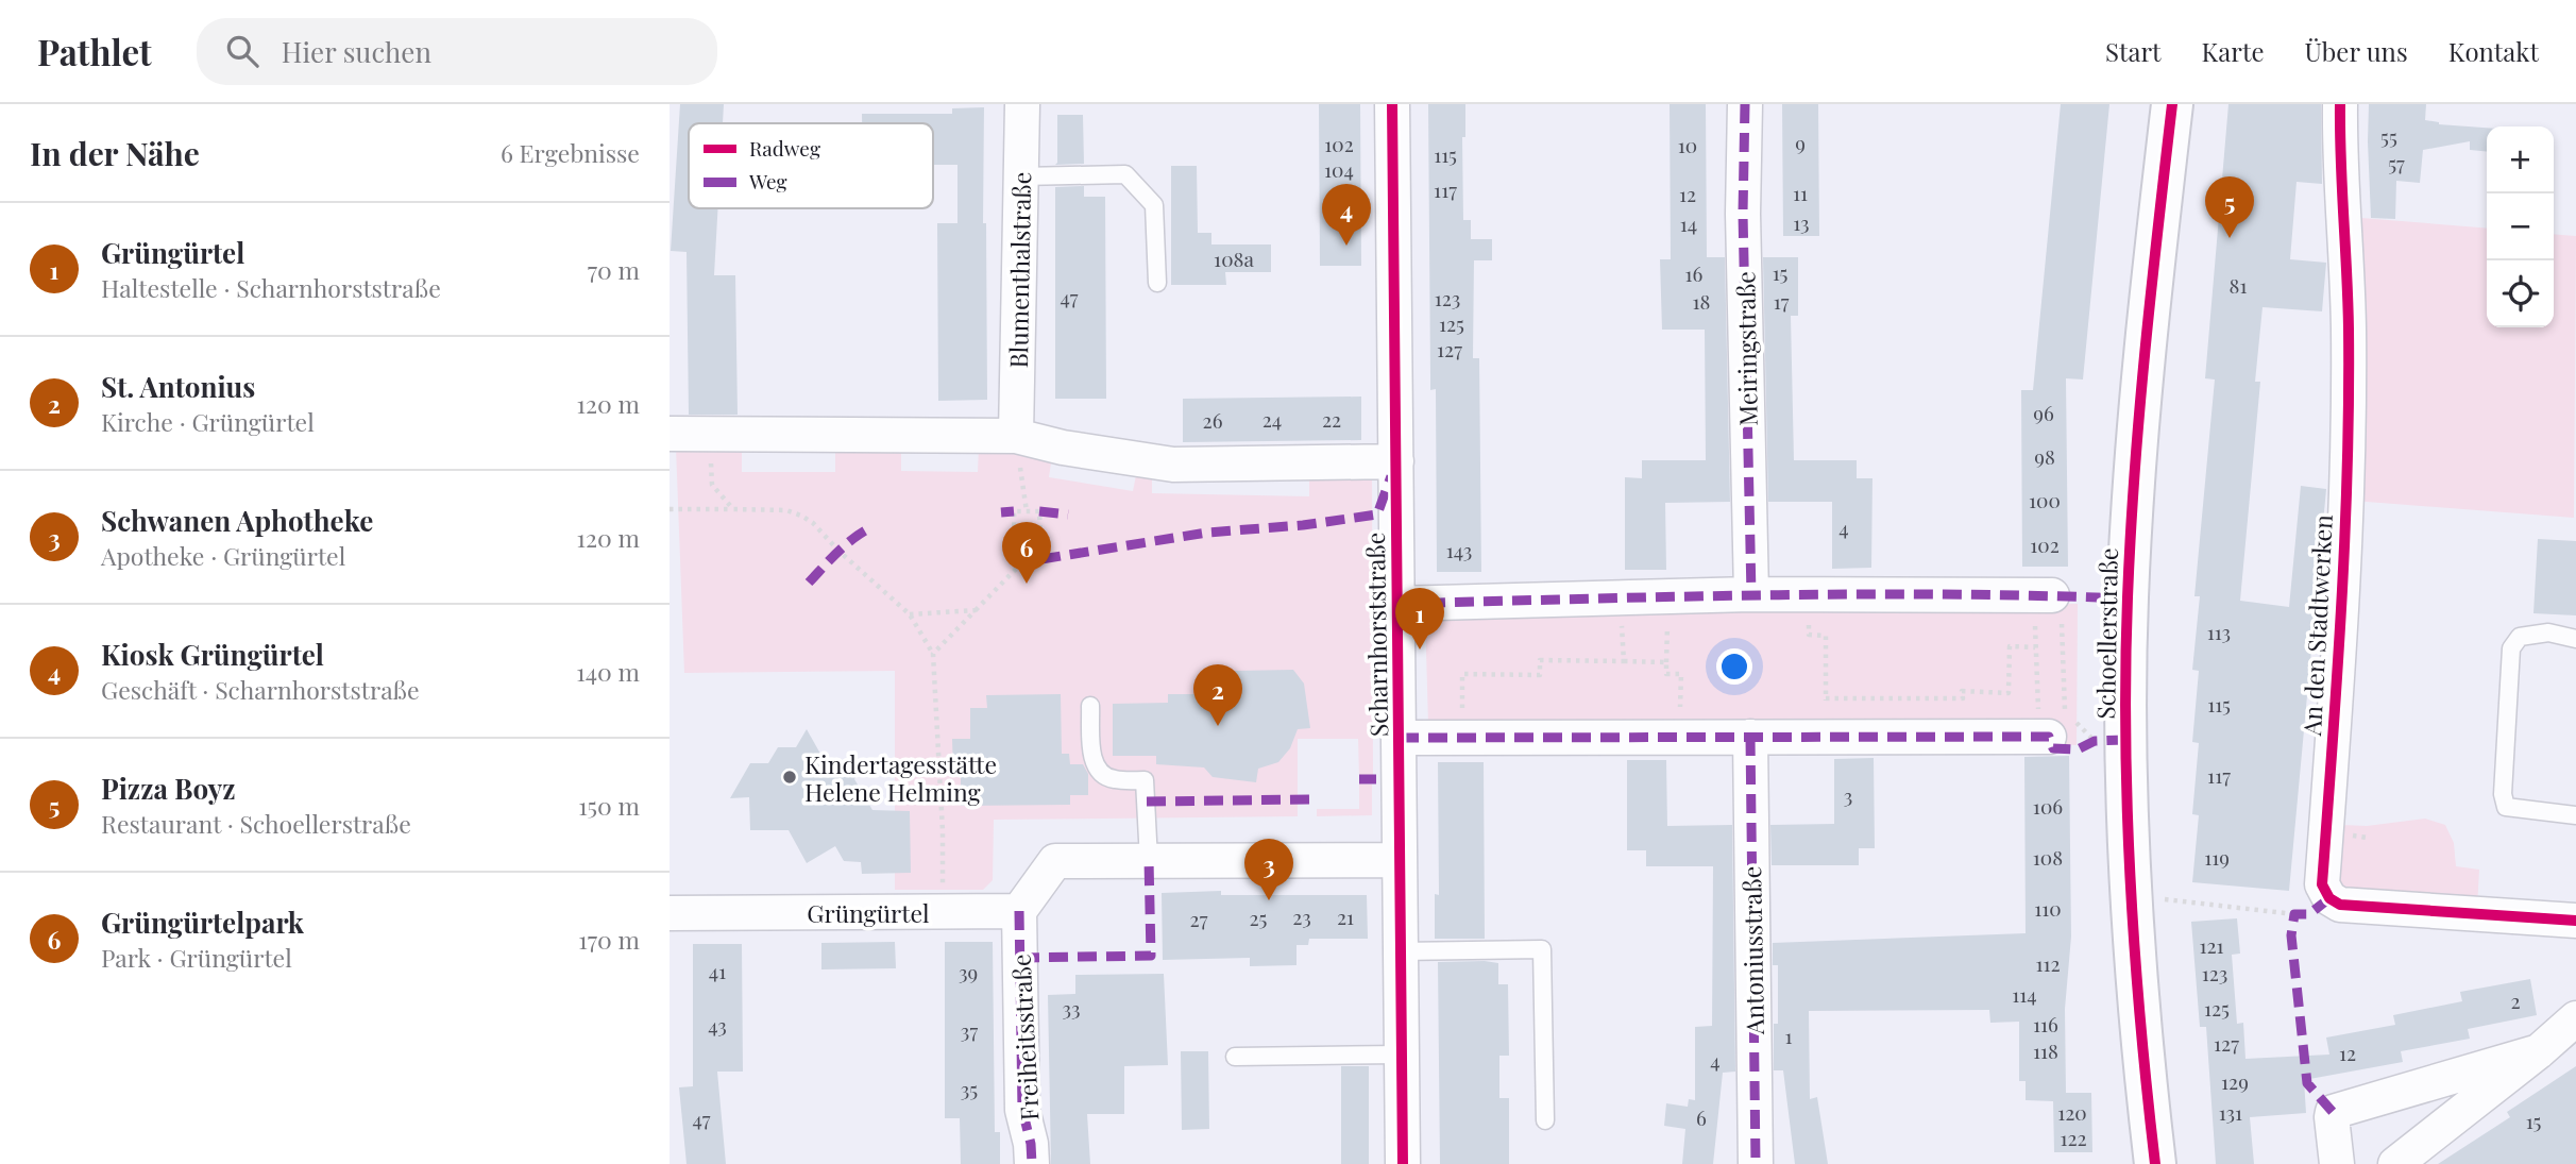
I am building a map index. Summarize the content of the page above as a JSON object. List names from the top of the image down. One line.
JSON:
{"streets":{"main road":["Schoellerstraße"],"street":["Blumenthalstraße","Meiringstraße","An den Stadtwerken","Scharnhorststraße","Grüngürtel","Antoniusstraße","Freiheitsstraße"]},"crossings":[["Grüngürtel","Freiheitsstraße"]],"places":["Kindertagesstätte Helene Helming"],"house_numbers":["55","9","102","10","115","57","104","117","11","12","13","14","108a","15","16","81","47","123","18","17","125","127","96","24","22","26","98","100","4","102","143","113","115","117","3","106","108","119","110","23","21","25","27","121","112","41","39","123","114","2","33","125","116","43","37","1","127","118","12","4","129","35","120","131","6","47","15","122"],"legend":["Radweg","Weg"],"page":{"header":"Pathlet","search":"Hier suchen","nav":["Start","Karte","Über uns","Kontakt"],"heading":["In der Nähe","6 Ergebnisse"],"map_buttons":["+","−"],"pins":["5","4","6","1","2","3"],"list":[{"mark":"1","name":"Grüngürtel","note":"Haltestelle · Scharnhorststraße","value":"70 m"},{"mark":"2","name":"St. Antonius","note":"Kirche · Grüngürtel","value":"120 m"},{"mark":"3","name":"Schwanen Aphotheke","note":"Apotheke · Grüngürtel","value":"120 m"},{"mark":"4","name":"Kiosk Grüngürtel","note":"Geschäft · Scharnhorststraße","value":"140 m"},{"mark":"5","name":"Pizza Boyz","note":"Restaurant · Schoellerstraße","value":"150 m"},{"mark":"6","name":"Grüngürtelpark","note":"Park · Grüngürtel","value":"170 m"}]}}
